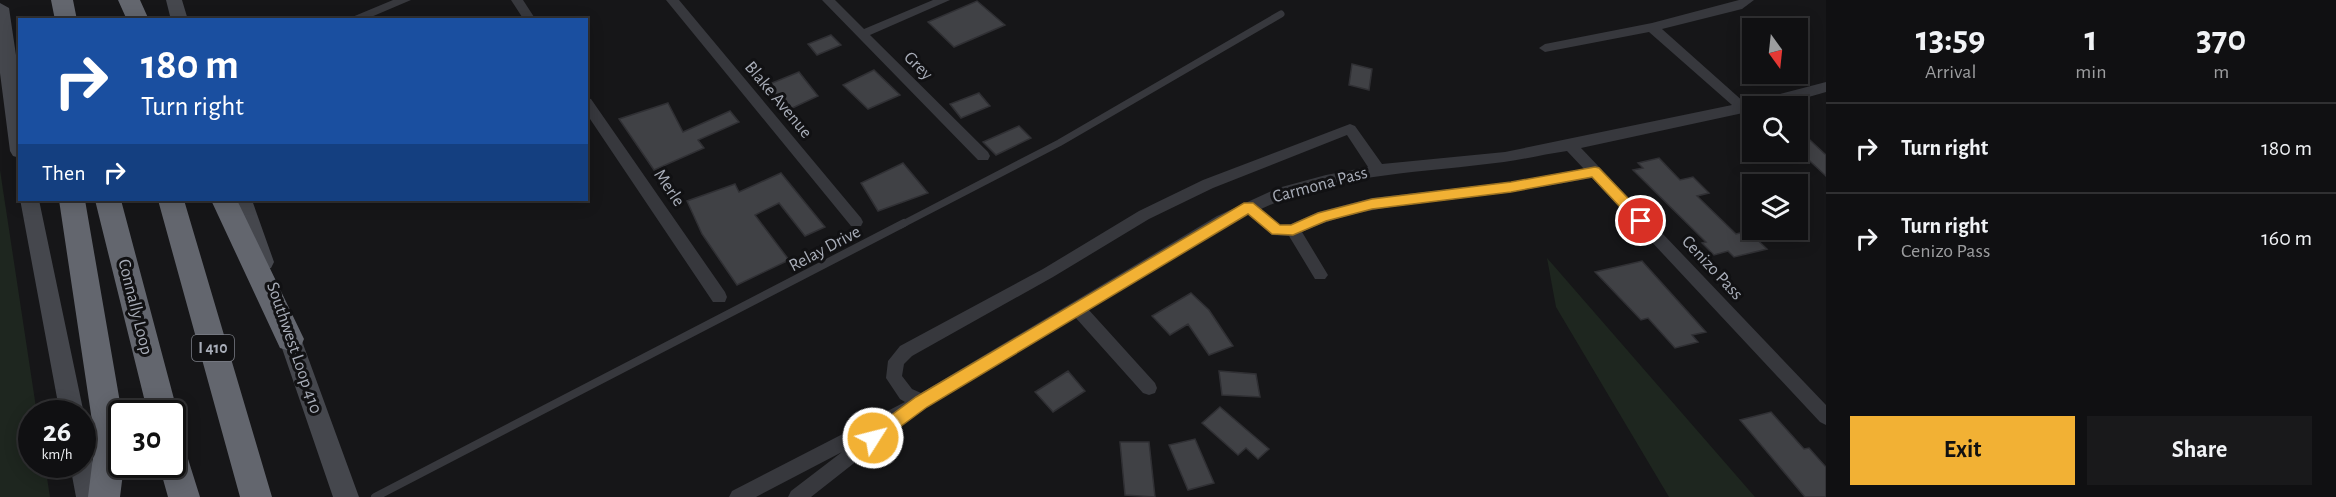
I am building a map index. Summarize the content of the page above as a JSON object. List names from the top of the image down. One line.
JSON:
{"streets":{"highway":["Connally Loop","I 410"],"main road":["Southwest Loop 410"],"street":["Grey","Blake Avenue","Carmona Pass","Merle","Cenizo Pass"],"lane":["Relay Drive"]},"crossings":[["Carmona Pass","Cenizo Pass"]],"north":"bottom","page":{"eta":["13:59","Arrival","1","min","370","m"],"turn":["180 m","Turn right"],"list":[{"name":"Turn right","value":"180 m"},{"name":"Turn right","note":"Cenizo Pass","value":"160 m"}],"then":"Then","speed":"26 km/h","limit":"30","buttons":["Exit","Share"]}}
